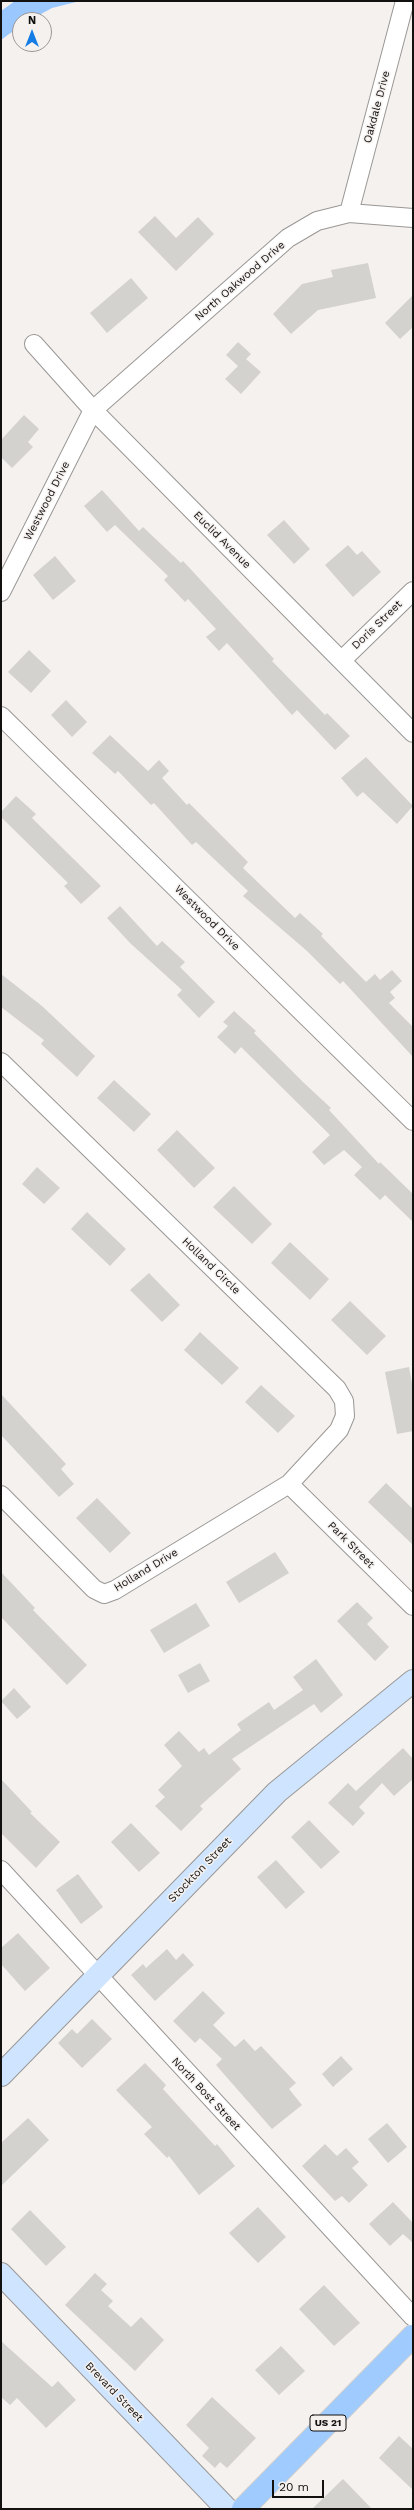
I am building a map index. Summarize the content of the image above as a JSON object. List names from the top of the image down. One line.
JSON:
{"streets":{"main road":["US 21"],"street":["Oakdale Drive","North Oakwood Drive","Westwood Drive","Euclid Avenue","Doris Street","Holland Circle","Park Street","Holland Drive","Stockton Street","North Bost Street","Brevard Street"]},"crossings":[["Oakdale Drive","North Oakwood Drive"],["North Oakwood Drive","Westwood Drive"],["North Oakwood Drive","Euclid Avenue"],["Westwood Drive","Euclid Avenue"],["Euclid Avenue","Doris Street"],["Holland Circle","Park Street"],["Holland Circle","Holland Drive"],["Park Street","Holland Drive"],["Stockton Street","North Bost Street"]],"scale_bar":"20 m","north":"top"}
